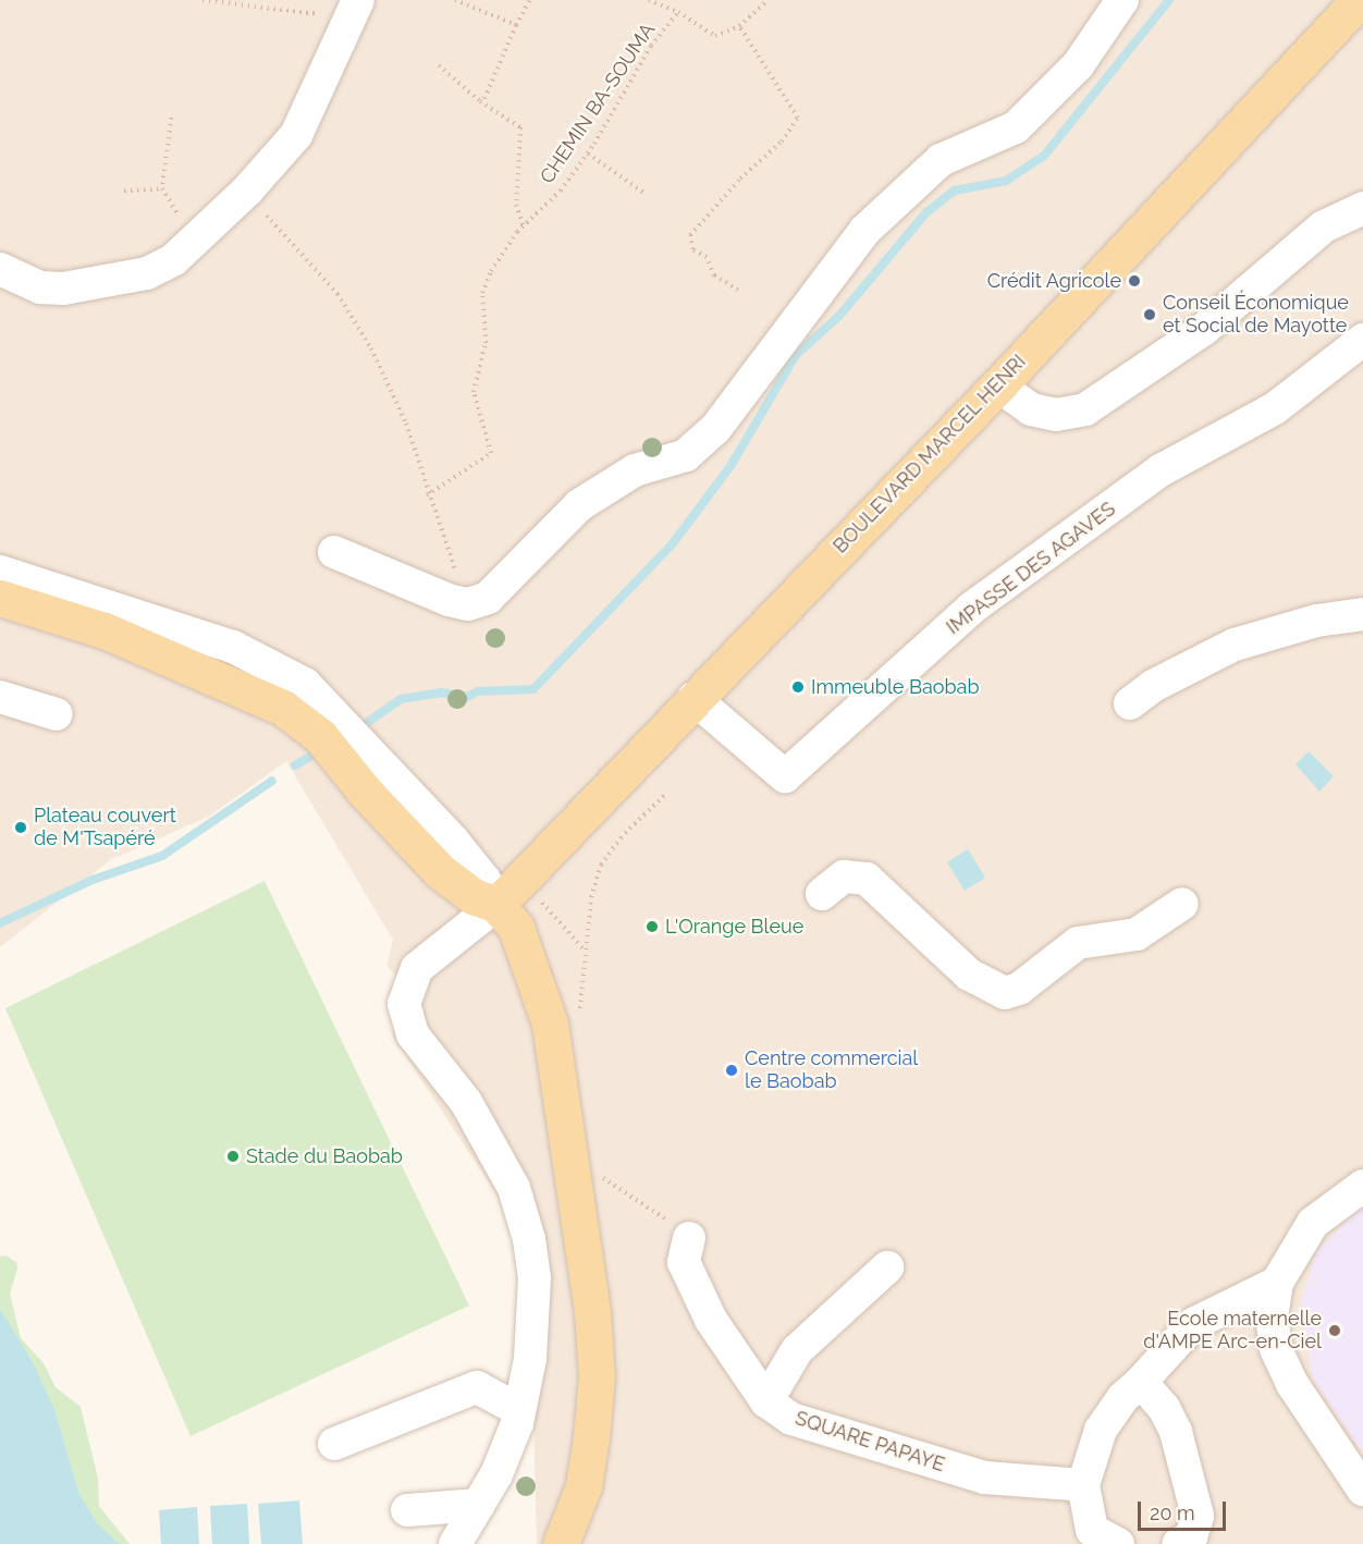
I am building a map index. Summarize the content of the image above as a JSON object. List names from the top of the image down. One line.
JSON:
{"streets":{"main road":["BOULEVARD MARCEL HENRI"],"street":["IMPASSE DES AGAVES","SQUARE PAPAYE"],"path":["CHEMIN BA-SOUMA"]},"crossings":[["BOULEVARD MARCEL HENRI","IMPASSE DES AGAVES"]],"places":["Crédit Agricole","Conseil Économique et Social de Mayotte","Immeuble Baobab","Plateau couvert de M'Tsapéré","L'Orange Bleue","Centre commercial le Baobab","Stade du Baobab","Ecole maternelle d'AMPE Arc-en-Ciel"],"scale_bar":"20 m"}
